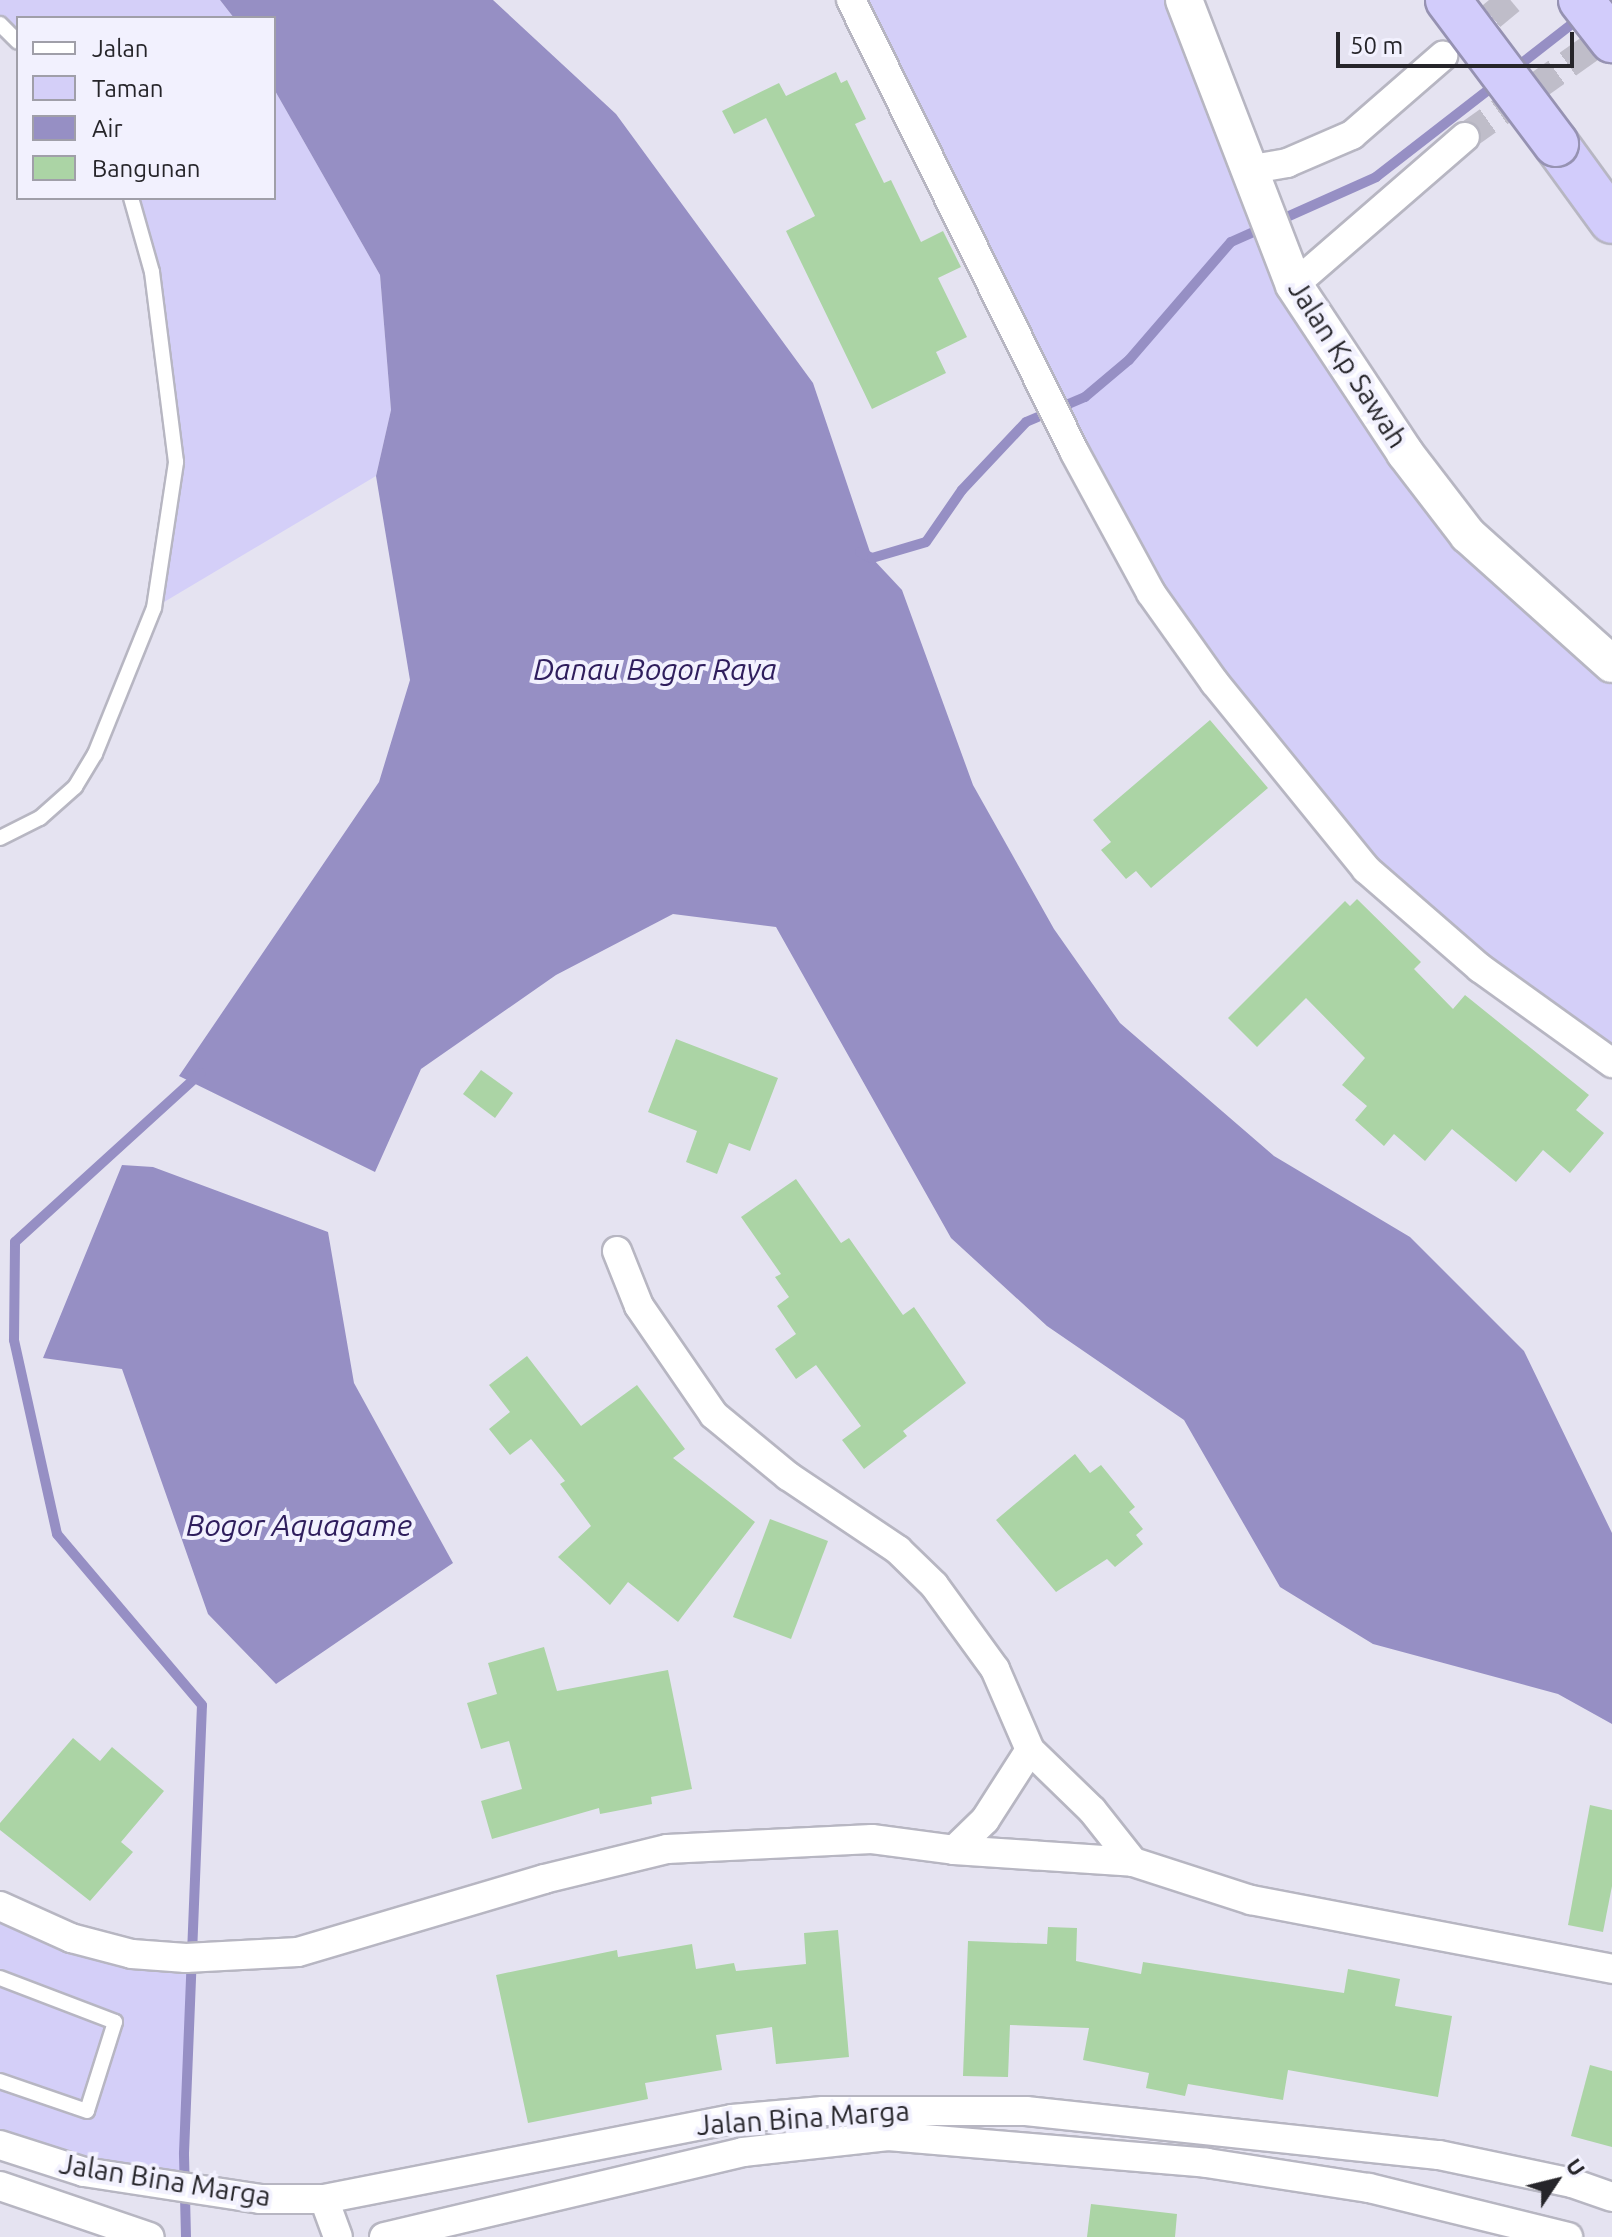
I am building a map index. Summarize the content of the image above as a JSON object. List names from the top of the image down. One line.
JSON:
{"streets":{"street":["Jalan Kp Sawah","Jalan Bina Marga"]},"water":["Danau Bogor Raya","Bogor Aquagame"],"legend":["Jalan","Taman","Air","Bangunan"],"scale_bar":"50 m","north":"top right"}
